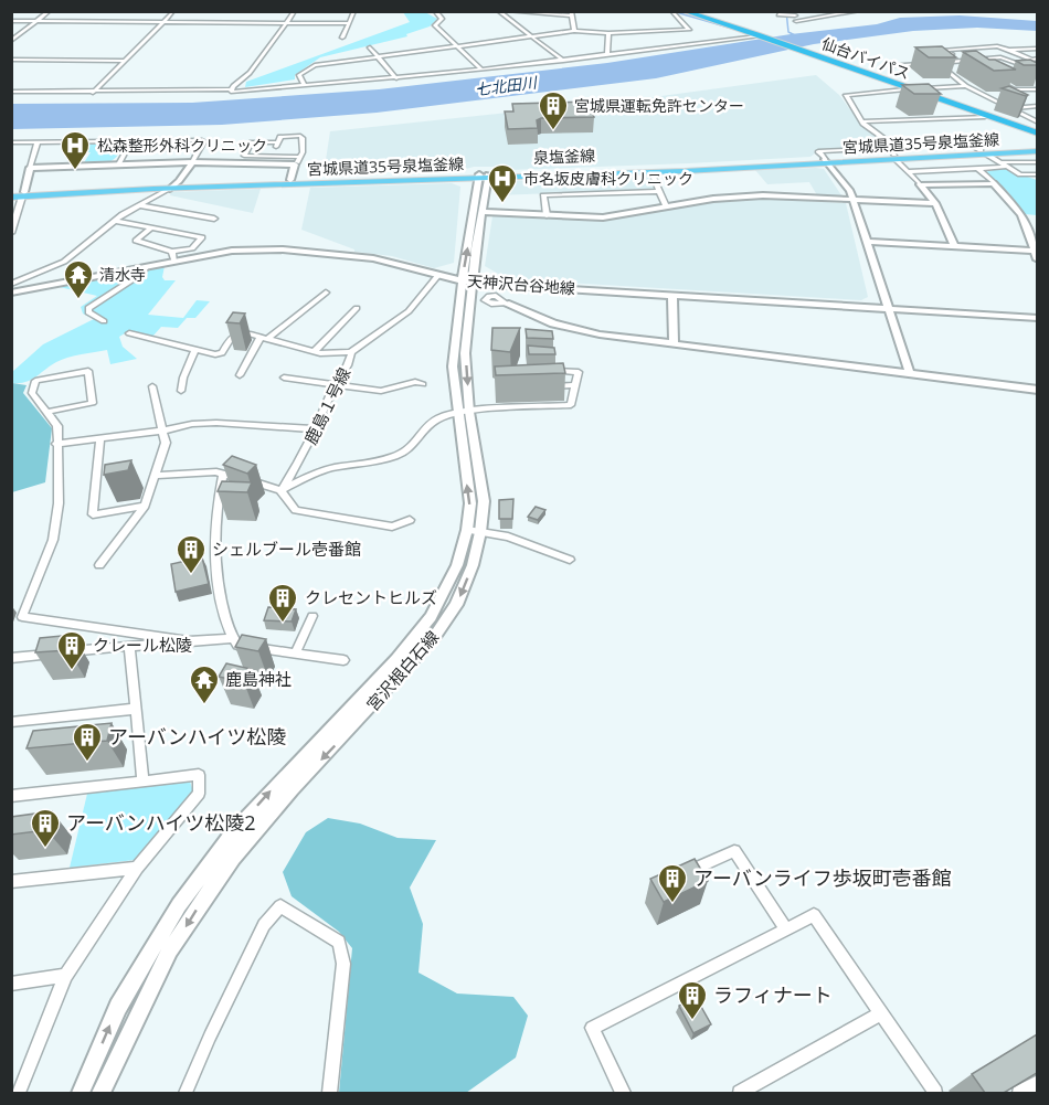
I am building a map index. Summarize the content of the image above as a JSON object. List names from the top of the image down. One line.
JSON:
{"streets":{"highway":["仙台バイパス"],"main road":["宮城県道35号泉塩釜線","泉塩釜線"],"street":["天神沢台谷地線","鹿島１号線","宮沢根白石線"]},"crossings":[["宮城県道35号泉塩釜線","泉塩釜線"],["天神沢台谷地線","鹿島１号線"]],"water":["七北田川"],"places":{"building":["宮城県運転免許センター","シェルブール壱番館","クレセントヒルズ","クレール松陵","アーバンハイツ松陵","アーバンハイツ松陵2","アーバンライフ歩坂町壱番館","ラフィナート"],"hospital":["松森整形外科クリニック","市名坂皮膚科クリニック"],"temple":["清水寺","鹿島神社"]}}
